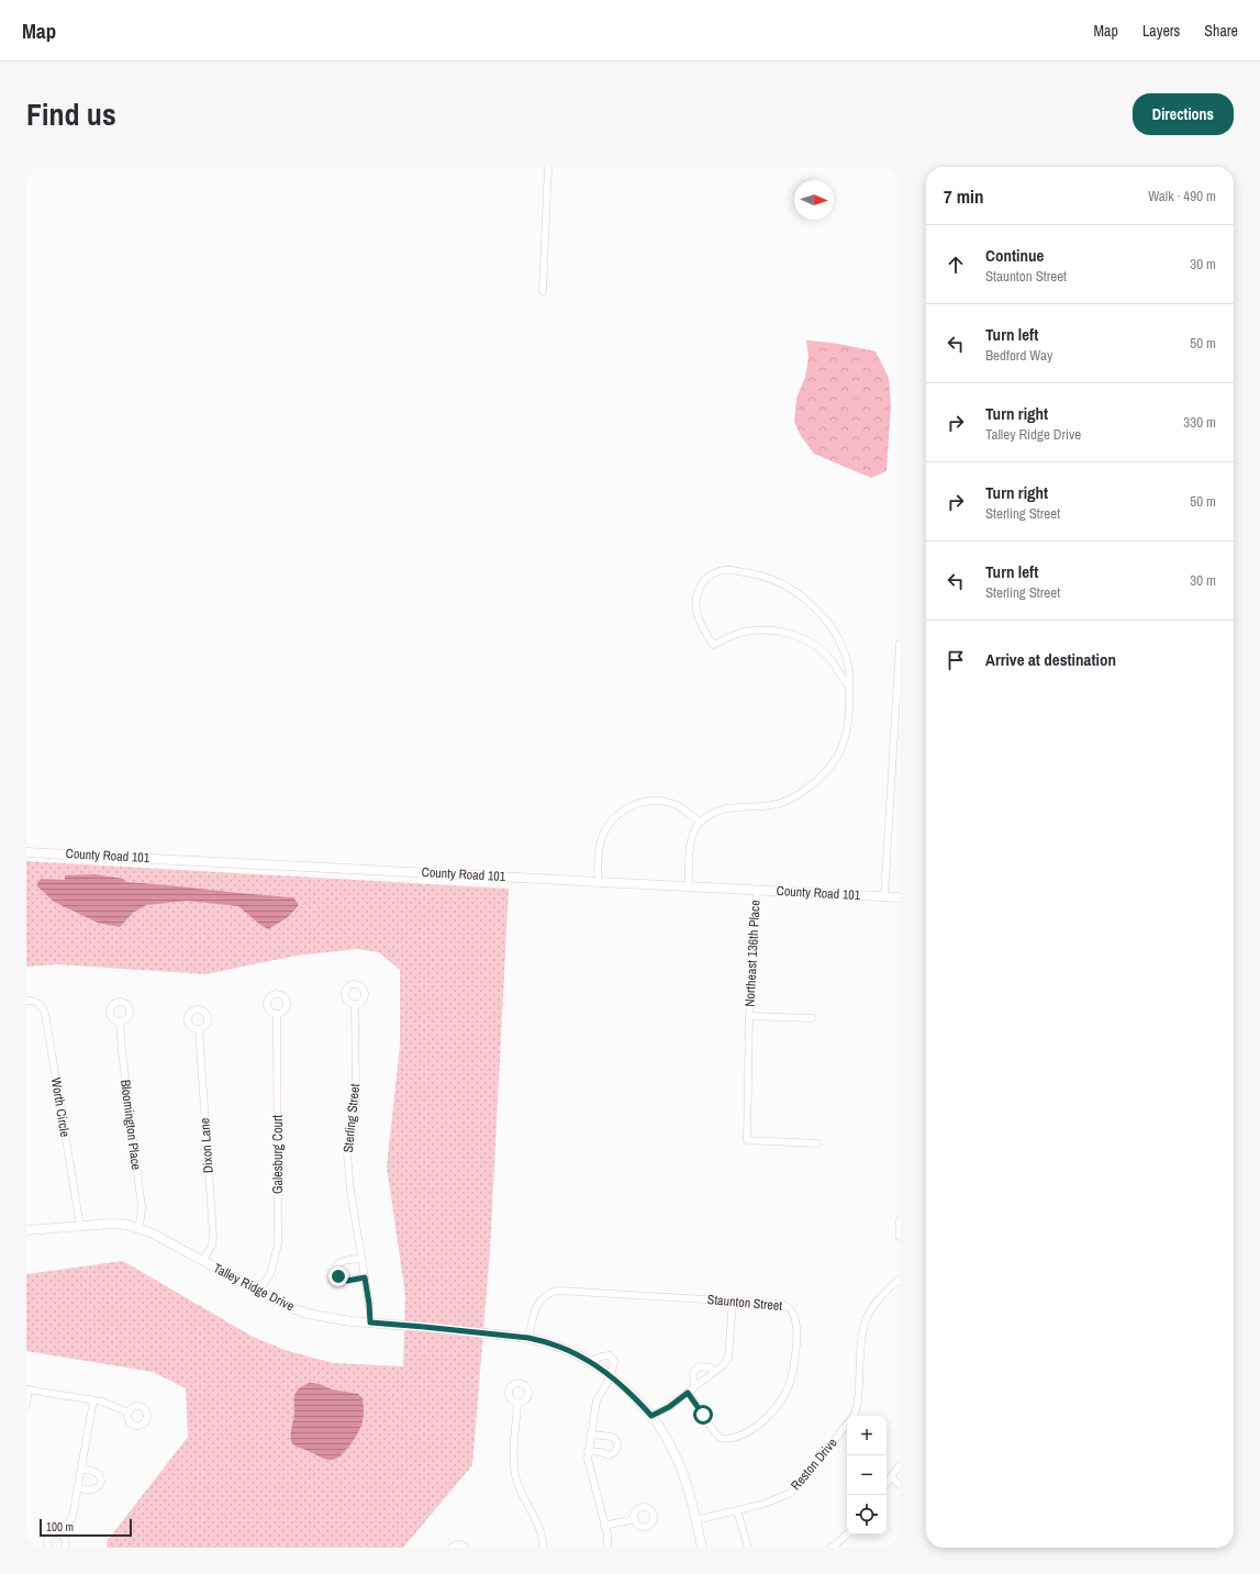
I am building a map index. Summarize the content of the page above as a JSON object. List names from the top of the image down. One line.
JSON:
{"streets":{"street":["County Road 101","Northeast 136th Place","Worth Circle","Sterling Street","Bloomington Place","Dixon Lane","Galesburg Court","Talley Ridge Drive","Staunton Street","Reston Drive"]},"crossings":[["County Road 101","Northeast 136th Place"],["Worth Circle","Talley Ridge Drive"],["Sterling Street","Talley Ridge Drive"],["Bloomington Place","Talley Ridge Drive"],["Dixon Lane","Talley Ridge Drive"],["Galesburg Court","Talley Ridge Drive"],["Talley Ridge Drive","Staunton Street"],["Talley Ridge Drive","Reston Drive"]],"scale_bar":"100 m","north":"right","page":{"header":"Map","nav":["Map","Layers","Share"],"title":"Find us","buttons":"Directions","heading":["7 min","Walk · 490 m"],"list":[["Continue","Staunton Street","30 m"],["Turn left","Bedford Way","50 m"],["Turn right","Talley Ridge Drive","330 m"],["Turn right","Sterling Street","50 m"],["Turn left","Sterling Street","30 m"],"Arrive at destination"],"map_buttons":["+","−"],"scale":"100 m"}}
